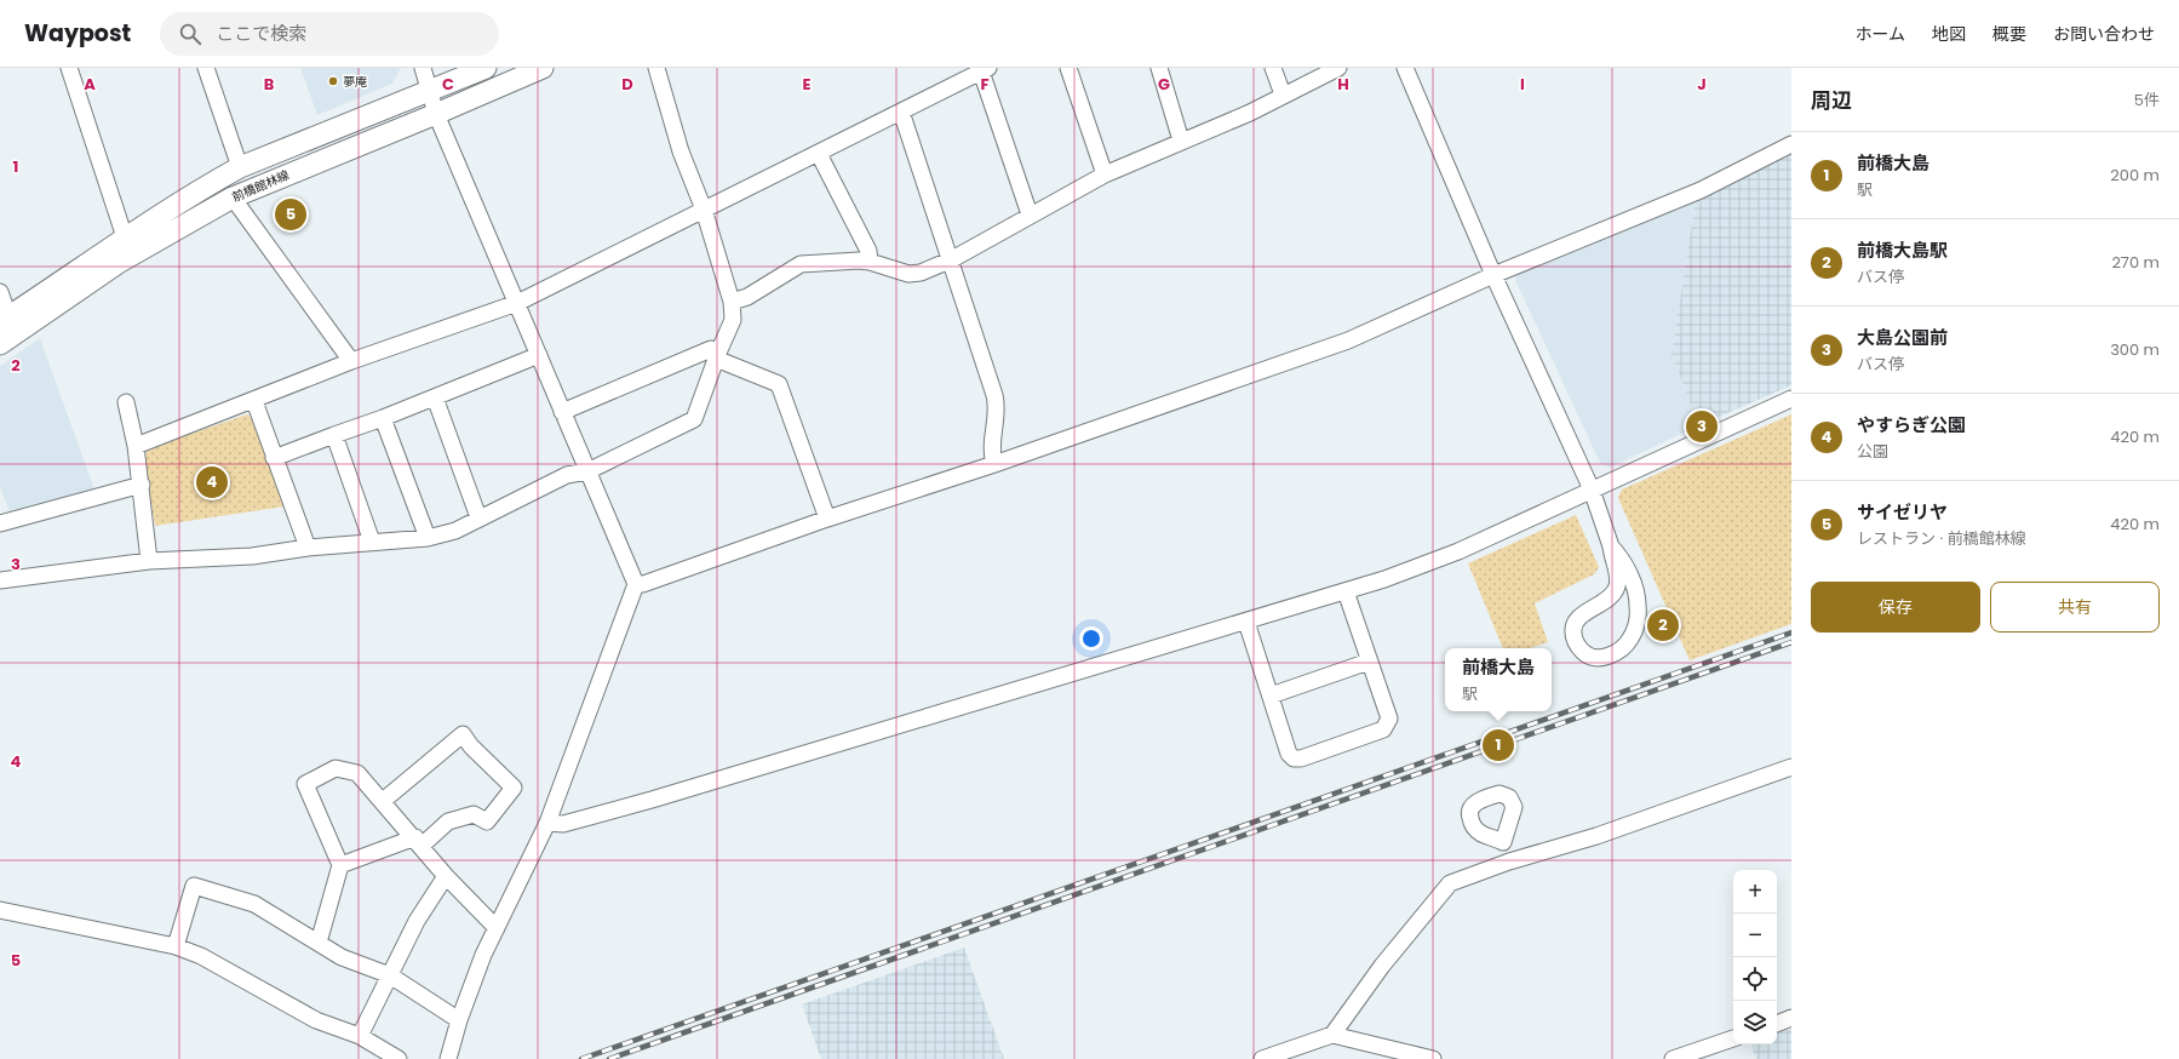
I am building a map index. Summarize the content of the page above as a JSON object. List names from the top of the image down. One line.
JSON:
{"streets":{"main road":["前橋館林線"]},"places":["夢庵"],"page":{"header":"Waypost","search":"ここで検索","nav":["ホーム","地図","概要","お問い合わせ"],"heading":["周辺","5件"],"list":[{"mark":"1","name":"前橋大島","note":"駅","value":"200 m"},{"mark":"2","name":"前橋大島駅","note":"バス停","value":"270 m"},{"mark":"3","name":"大島公園前","note":"バス停","value":"300 m"},{"mark":"4","name":"やすらぎ公園","note":"公園","value":"420 m"},{"mark":"5","name":"サイゼリヤ","note":"レストラン · 前橋館林線","value":"420 m"}],"pins":["5","3","4","2","1"],"buttons":["保存","共有"],"popup":["前橋大島","駅"],"map_buttons":["+","−"]},"grid":{"columns":["A","B","C","D","E","F","G","H","I","J"],"rows":["1","2","3","4","5"]}}
